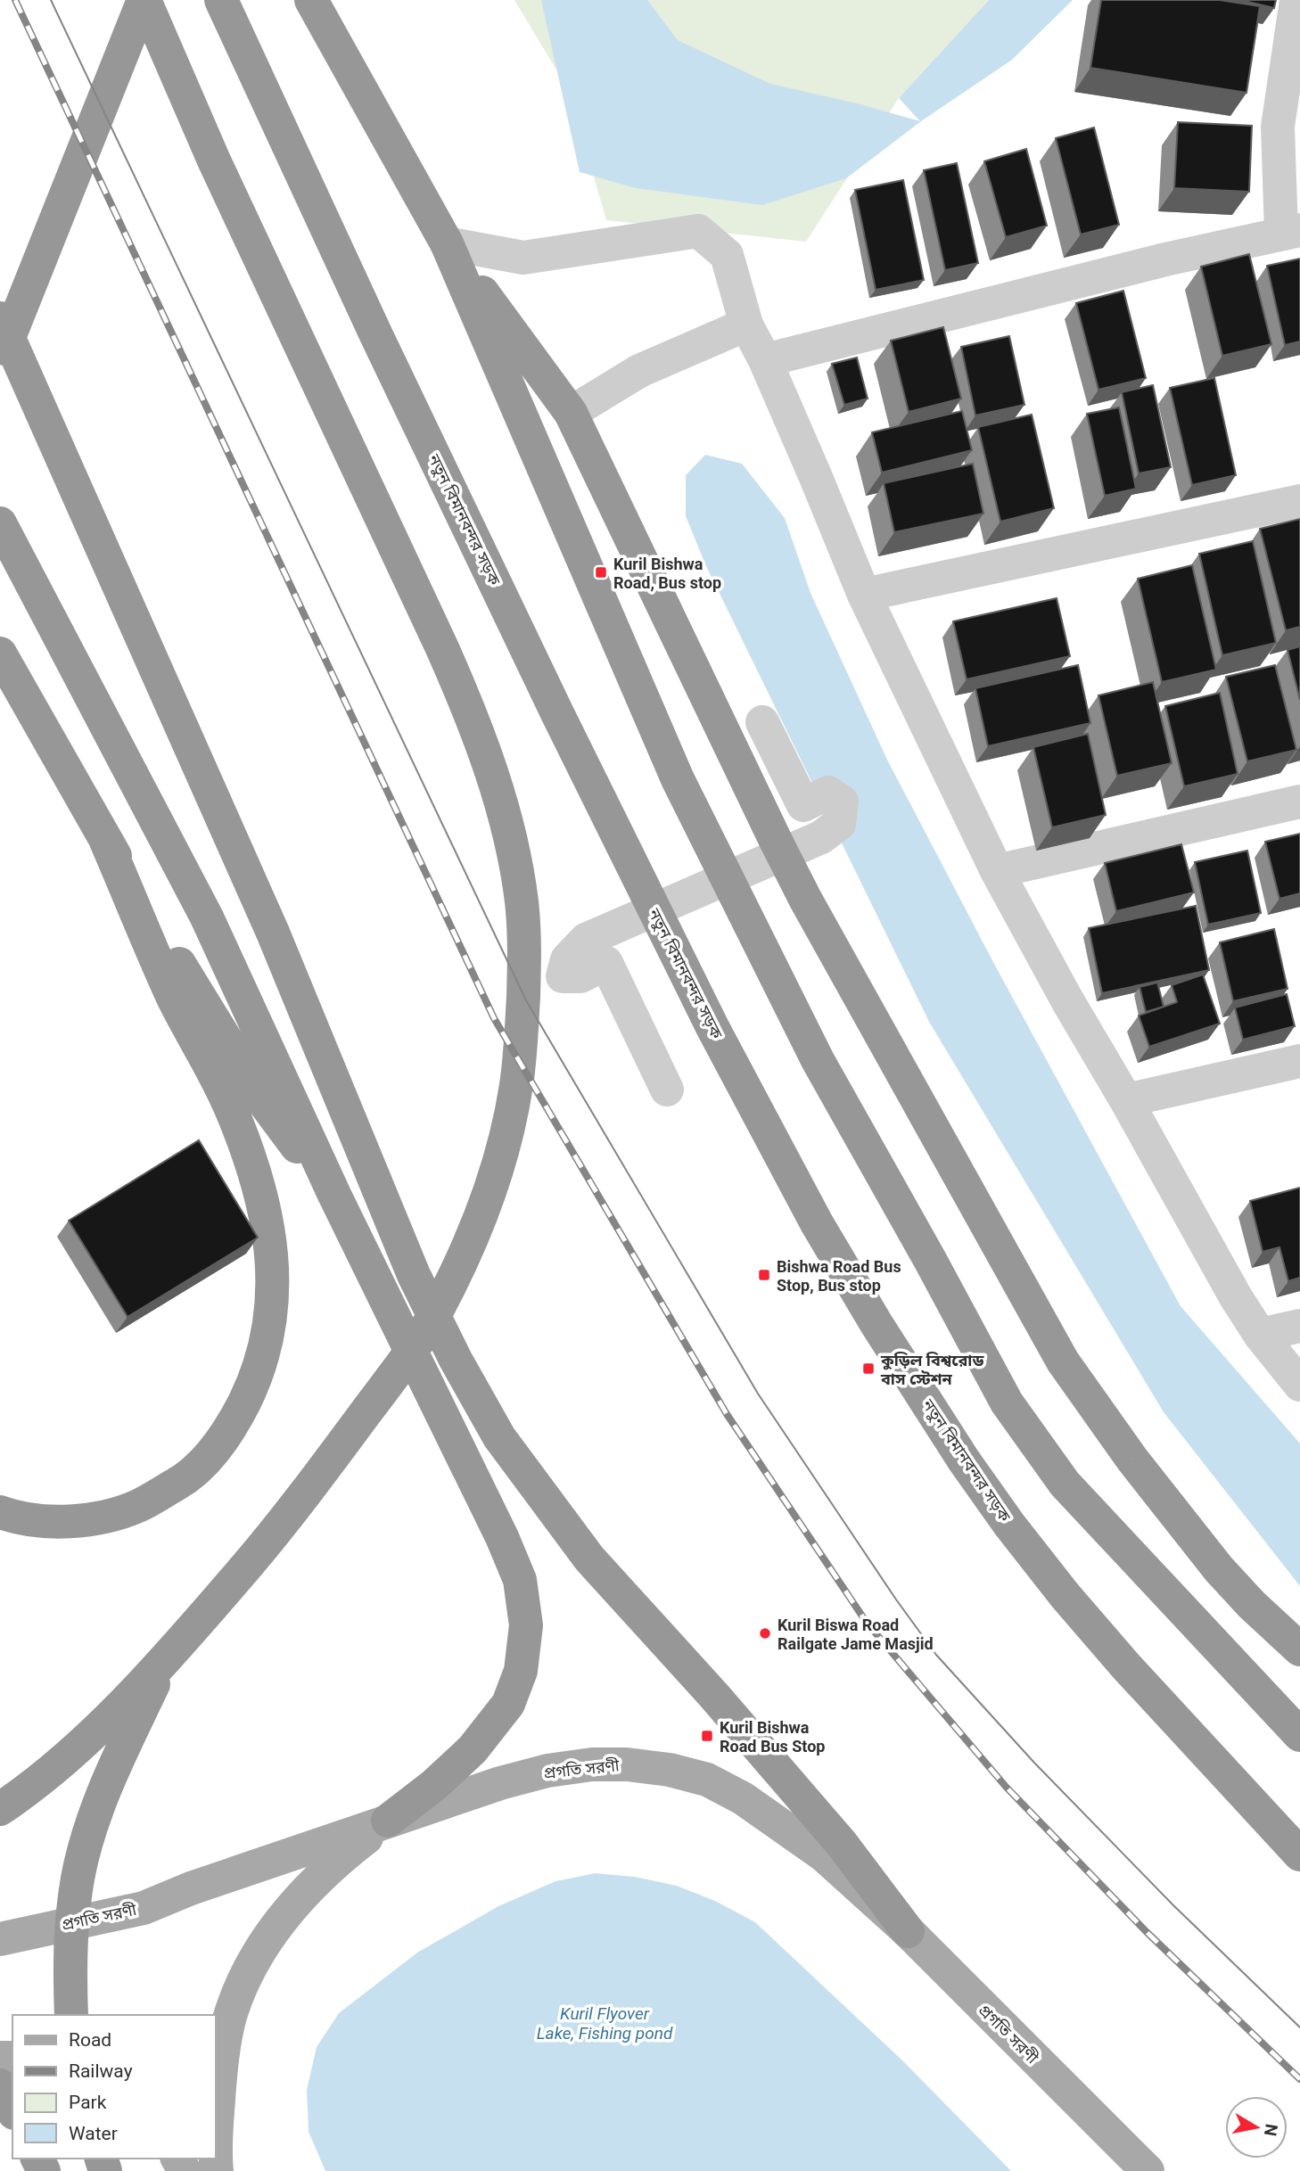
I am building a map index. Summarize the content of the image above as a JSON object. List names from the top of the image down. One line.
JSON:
{"streets":{"highway":["নতুন বিমানবন্দর সড়ক"],"main road":["প্রগতি সরণী"]},"water":["Kuril Flyover Lake, Fishing pond"],"places":{"transit":["Kuril Bishwa Road, Bus stop","Bishwa Road Bus Stop, Bus stop","কুড়িল বিশ্বরোড বাস স্টেশন","Kuril Bishwa Road Bus Stop"],"other":["Kuril Biswa Road Railgate Jame Masjid"]},"legend":["Road","Railway","Park","Water"],"north":"right"}
